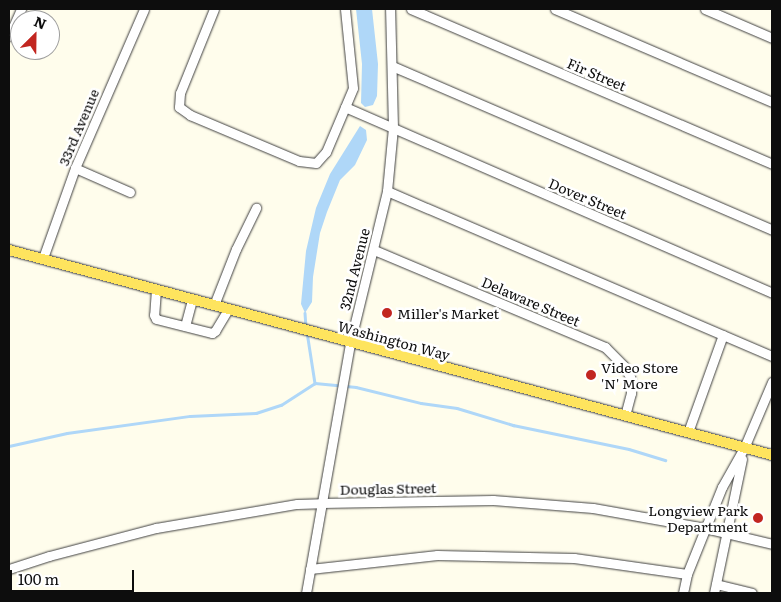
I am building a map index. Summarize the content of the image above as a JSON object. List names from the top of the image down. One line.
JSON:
{"streets":{"main road":["Washington Way"],"street":["Fir Street","33rd Avenue","Dover Street","32nd Avenue","Delaware Street","Douglas Street"]},"crossings":[["33rd Avenue","Washington Way"],["Dover Street","32nd Avenue"],["32nd Avenue","Delaware Street"],["32nd Avenue","Washington Way"],["32nd Avenue","Douglas Street"],["Delaware Street","Washington Way"]],"places":["Miller's Market","Video Store 'N' More","Longview Park Department"],"scale_bar":"100 m","north":"top right"}
